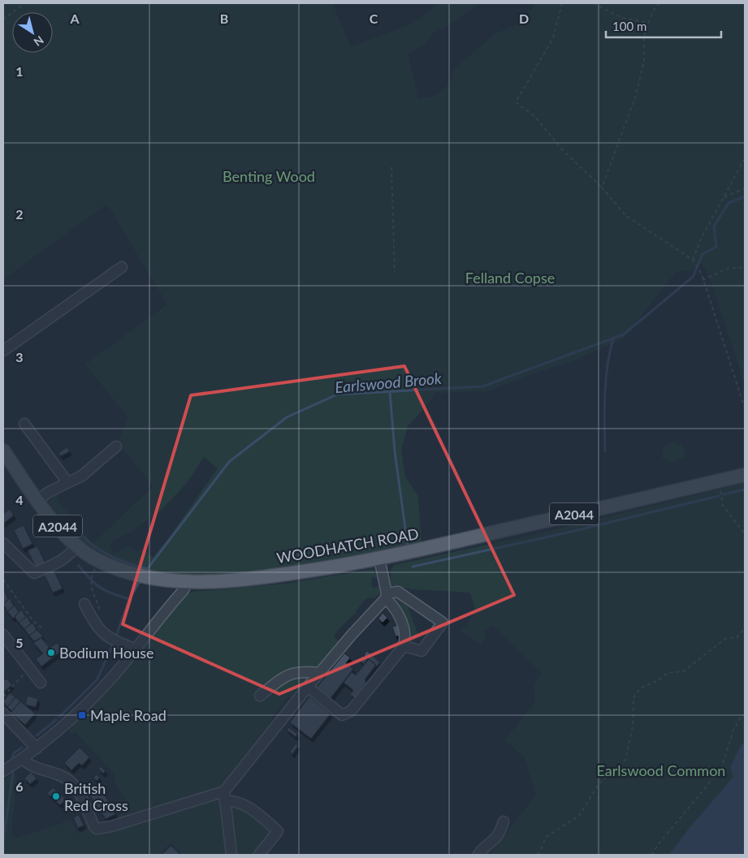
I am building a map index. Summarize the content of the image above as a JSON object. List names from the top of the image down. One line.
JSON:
{"streets":{"main road":["A2044","WOODHATCH ROAD"]},"water":["Earlswood Brook"],"parks":["Benting Wood","Felland Copse","Earlswood Common"],"places":{"other":["Bodium House","British Red Cross"],"transit":["Maple Road"]},"scale_bar":"100 m","north":"bottom right","grid":{"columns":["A","B","C","D"],"rows":["1","2","3","4","5","6"]}}
